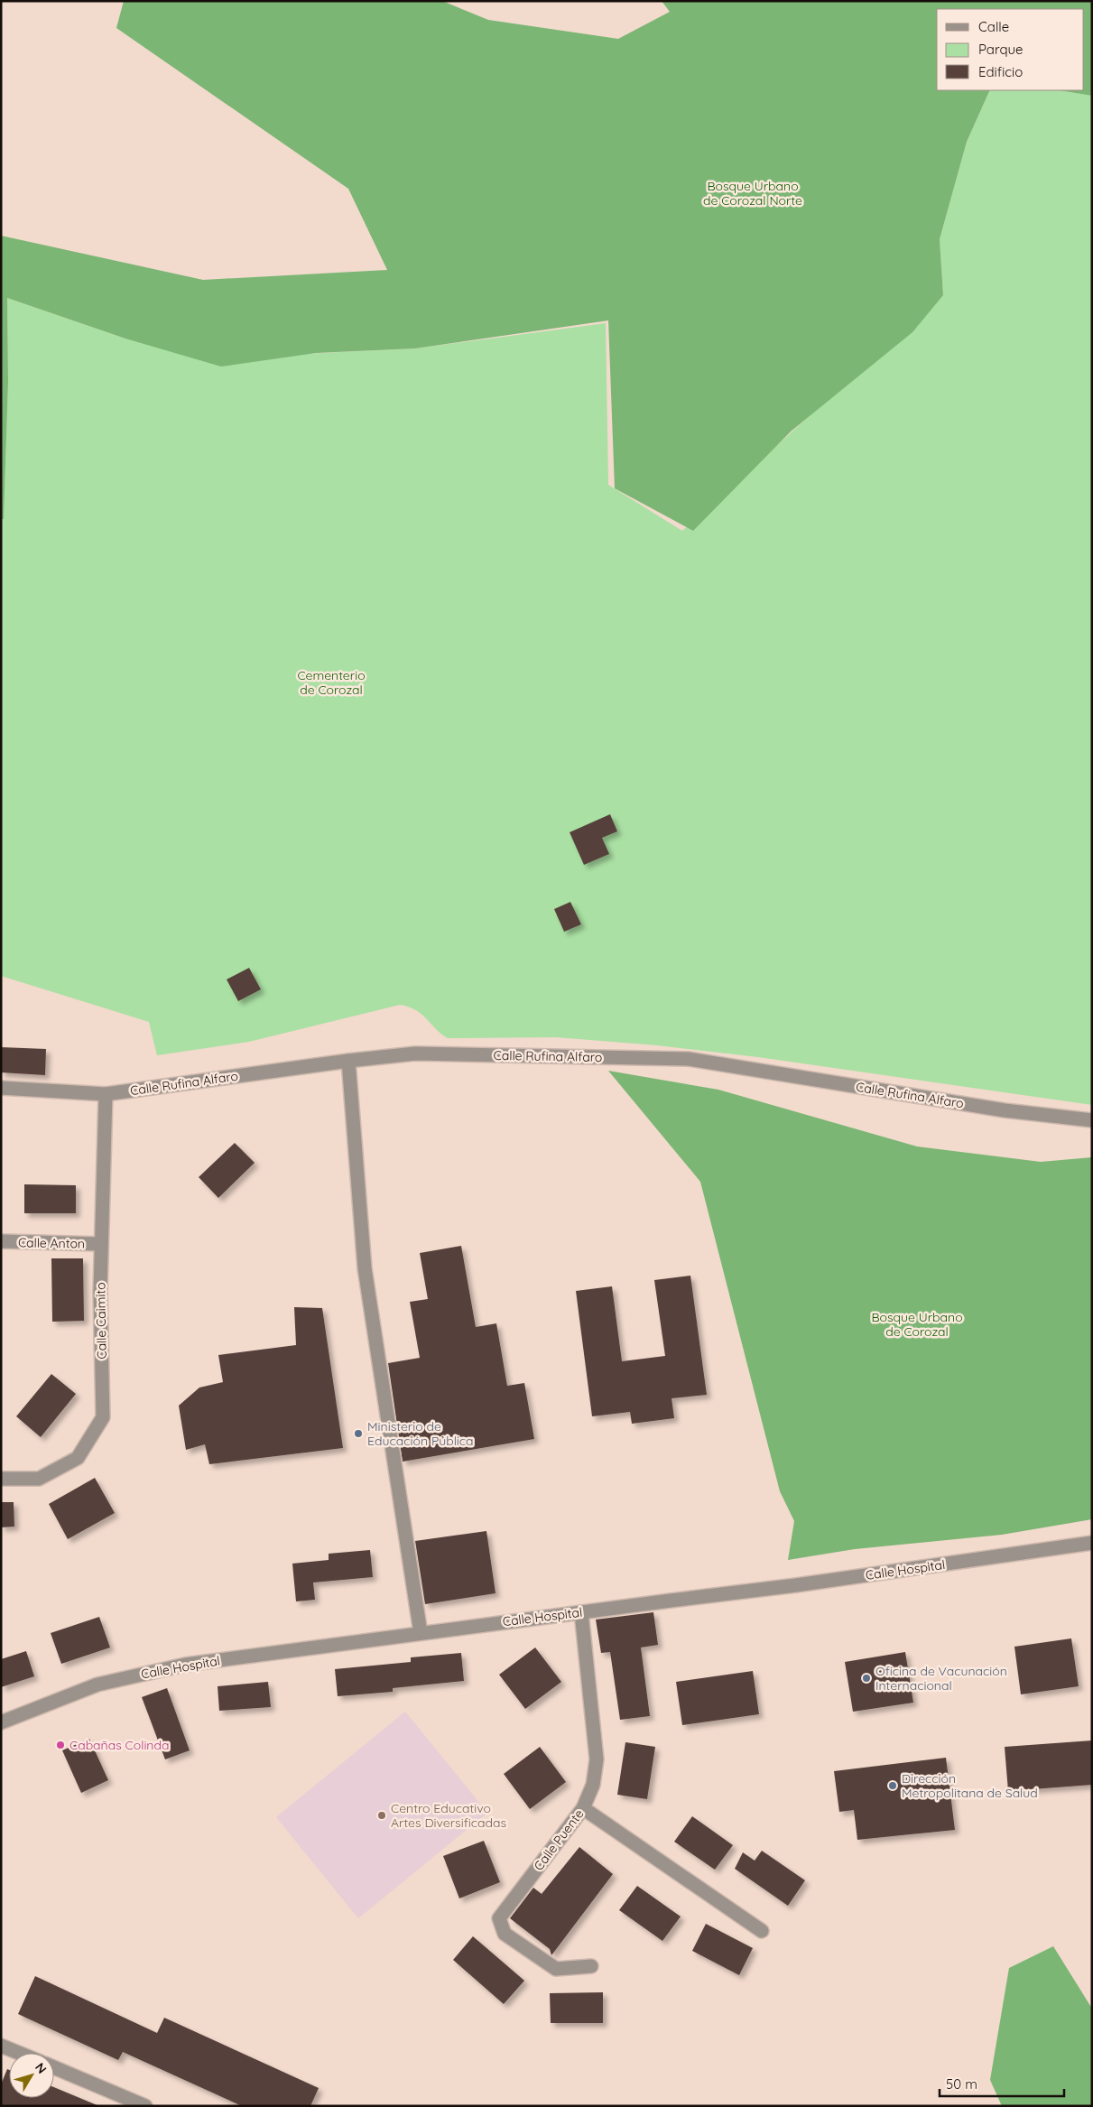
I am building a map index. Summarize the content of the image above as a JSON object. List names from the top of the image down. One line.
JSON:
{"streets":{"street":["Calle Rufina Alfaro","Calle Anton","Calle Caimito","Calle Hospital","Calle Puente"]},"crossings":[["Calle Rufina Alfaro","Calle Caimito"],["Calle Anton","Calle Caimito"],["Calle Hospital","Calle Puente"]],"parks":["Bosque Urbano de Corozal Norte","Cementerio de Corozal","Bosque Urbano de Corozal"],"places":["Ministerio de Educación Pública","Oficina de Vacunación Internacional","Cabañas Colinda","Dirección Metropolitana de Salud","Centro Educativo Artes Diversificadas"],"legend":["Calle","Parque","Edificio"],"scale_bar":"50 m","north":"top right"}
